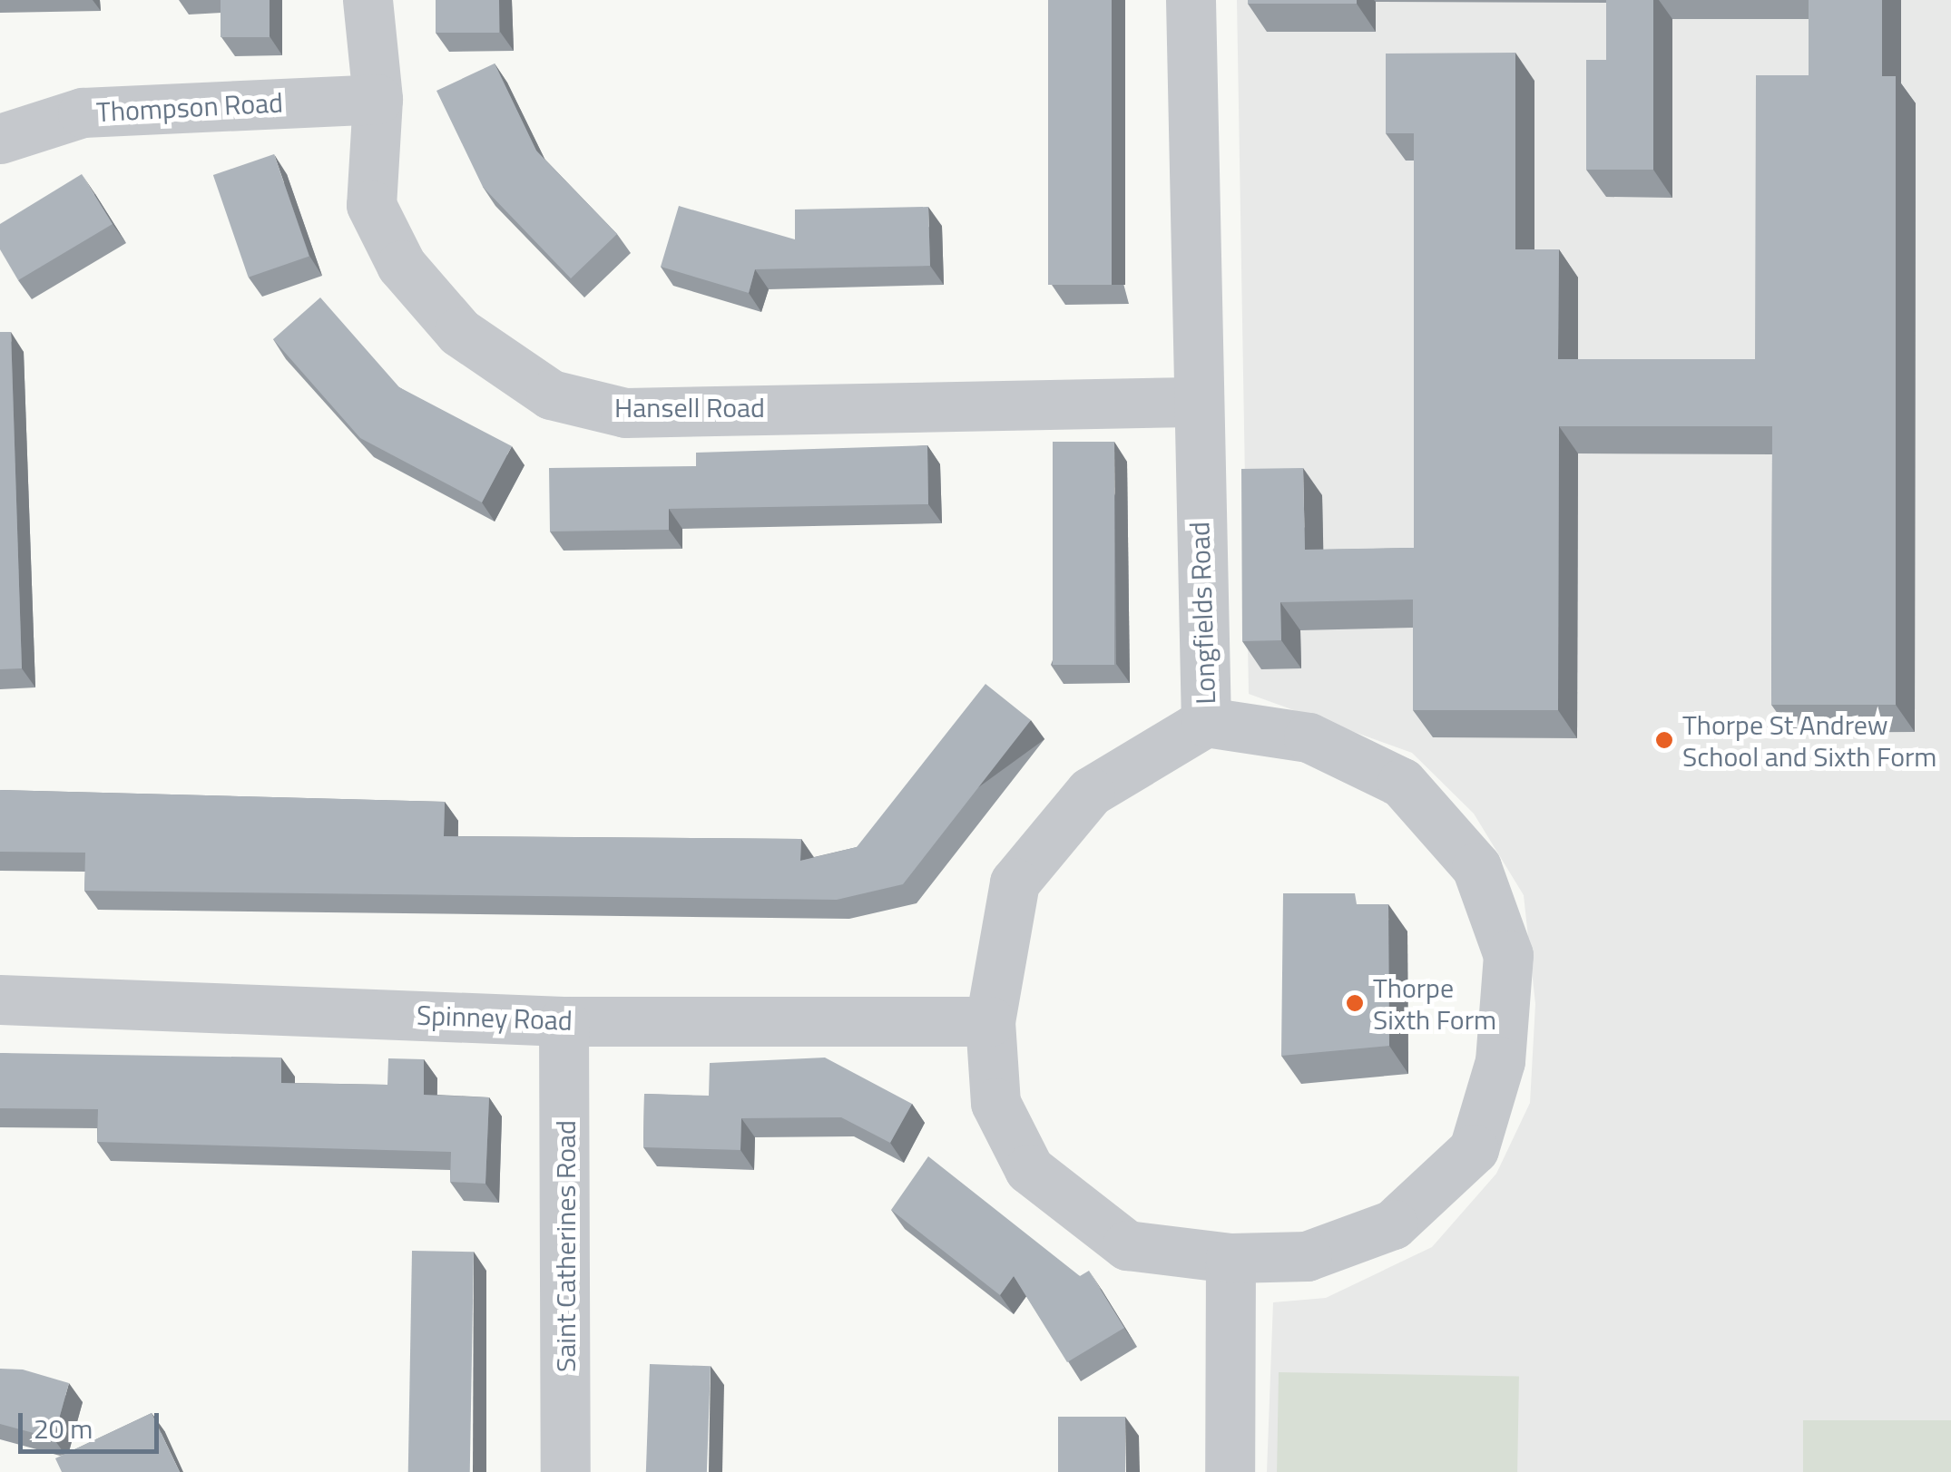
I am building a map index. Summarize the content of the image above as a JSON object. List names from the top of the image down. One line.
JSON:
{"streets":{"street":["Thompson Road","Hansell Road","Longfields Road","Spinney Road","Saint Catherines Road"]},"crossings":[["Thompson Road","Hansell Road"],["Hansell Road","Longfields Road"],["Longfields Road","Spinney Road"],["Spinney Road","Saint Catherines Road"]],"places":["Thorpe St Andrew School and Sixth Form","Thorpe Sixth Form"],"scale_bar":"20 m"}
